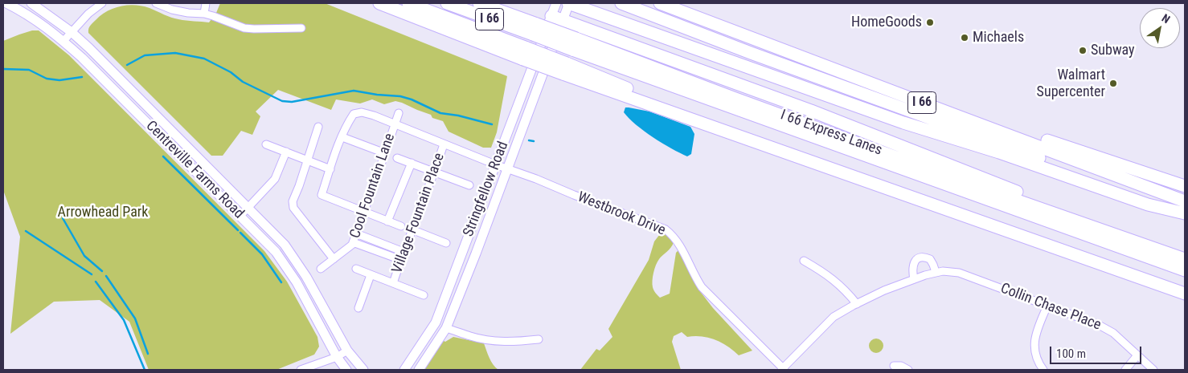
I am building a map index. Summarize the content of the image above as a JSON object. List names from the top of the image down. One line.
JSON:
{"streets":{"highway":["I 66","I 66 Express Lanes"],"street":["Centreville Farms Road","Cool Fountain Lane","Stringfellow Road","Village Fountain Place","Westbrook Drive","Collin Chase Place"]},"crossings":[["I 66","I 66 Express Lanes"],["Cool Fountain Lane","Westbrook Drive"],["Stringfellow Road","Westbrook Drive"],["Village Fountain Place","Westbrook Drive"],["Westbrook Drive","Collin Chase Place"]],"parks":["Arrowhead Park"],"places":["HomeGoods","Michaels","Subway","Walmart Supercenter"],"scale_bar":"100 m","north":"top right"}
